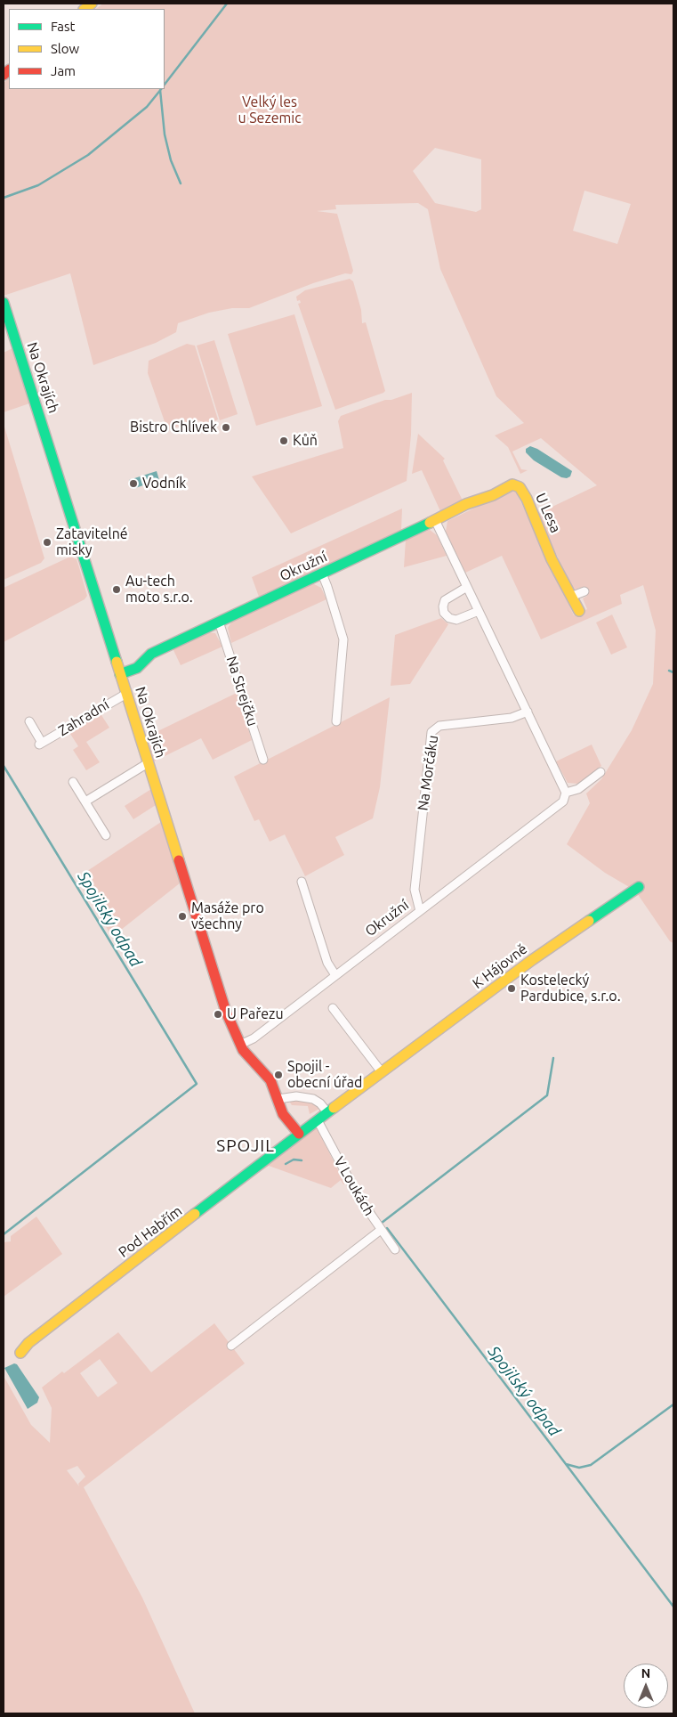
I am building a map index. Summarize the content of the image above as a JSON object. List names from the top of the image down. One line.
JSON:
{"streets":{"street":["Na Okrajích","U Lesa","Okružní","Na Strejčku","Zahradní","Na Morčáku","K Hájovně","V Loukách","Pod Habřím"]},"crossings":[["Na Okrajích","Okružní"],["Na Okrajích","Zahradní"],["Na Okrajích","K Hájovně"],["Na Okrajích","Pod Habřím"],["U Lesa","Okružní"],["Okružní","Na Strejčku"],["Okružní","Na Morčáku"],["K Hájovně","V Loukách"],["K Hájovně","Pod Habřím"]],"districts":["SPOJIL"],"water":["Spojilský odpad"],"parks":["Velký les u Sezemic"],"places":["Bistro Chlívek","Kůň","Vodník","Zatavitelné misky","Au-tech moto s.r.o.","Masáže pro všechny","Kostelecký Pardubice, s.r.o.","U Pařezu","Spojil - obecní úřad"],"legend":["Fast","Slow","Jam"],"north":"top"}
